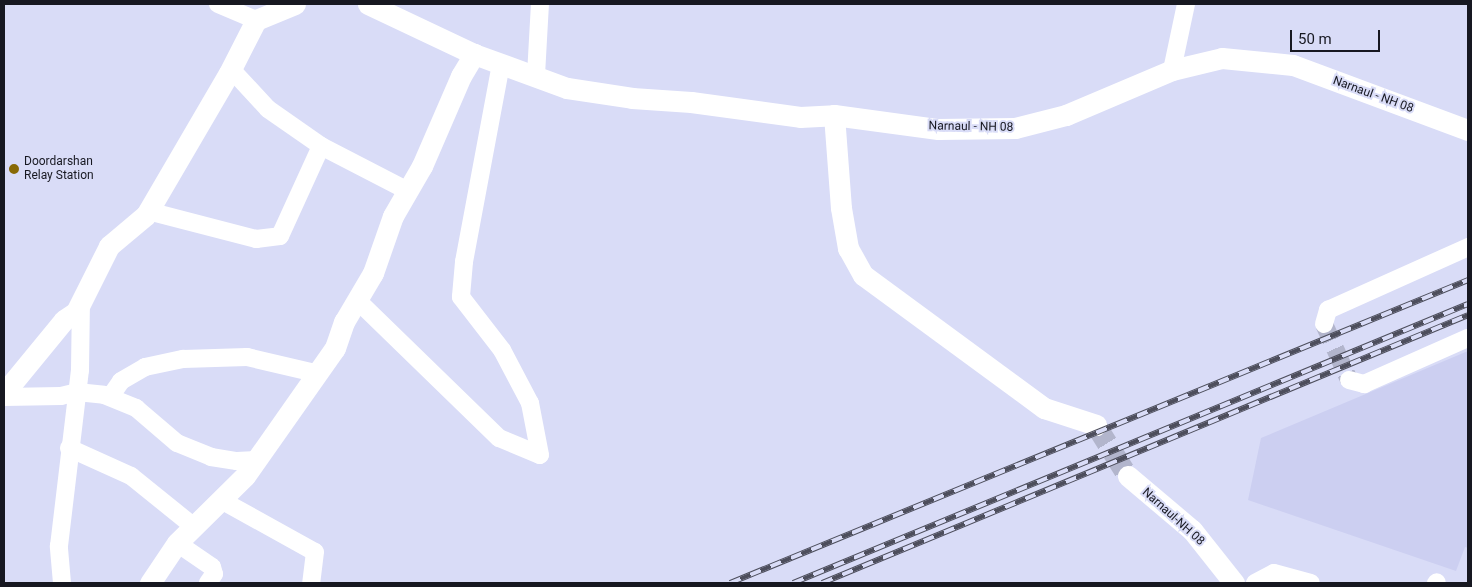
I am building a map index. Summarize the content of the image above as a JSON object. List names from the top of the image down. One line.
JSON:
{"streets":{"main road":["Narnaul - NH 08","Narnaul-NH 08"]},"places":["Doordarshan Relay Station"],"scale_bar":"50 m"}
